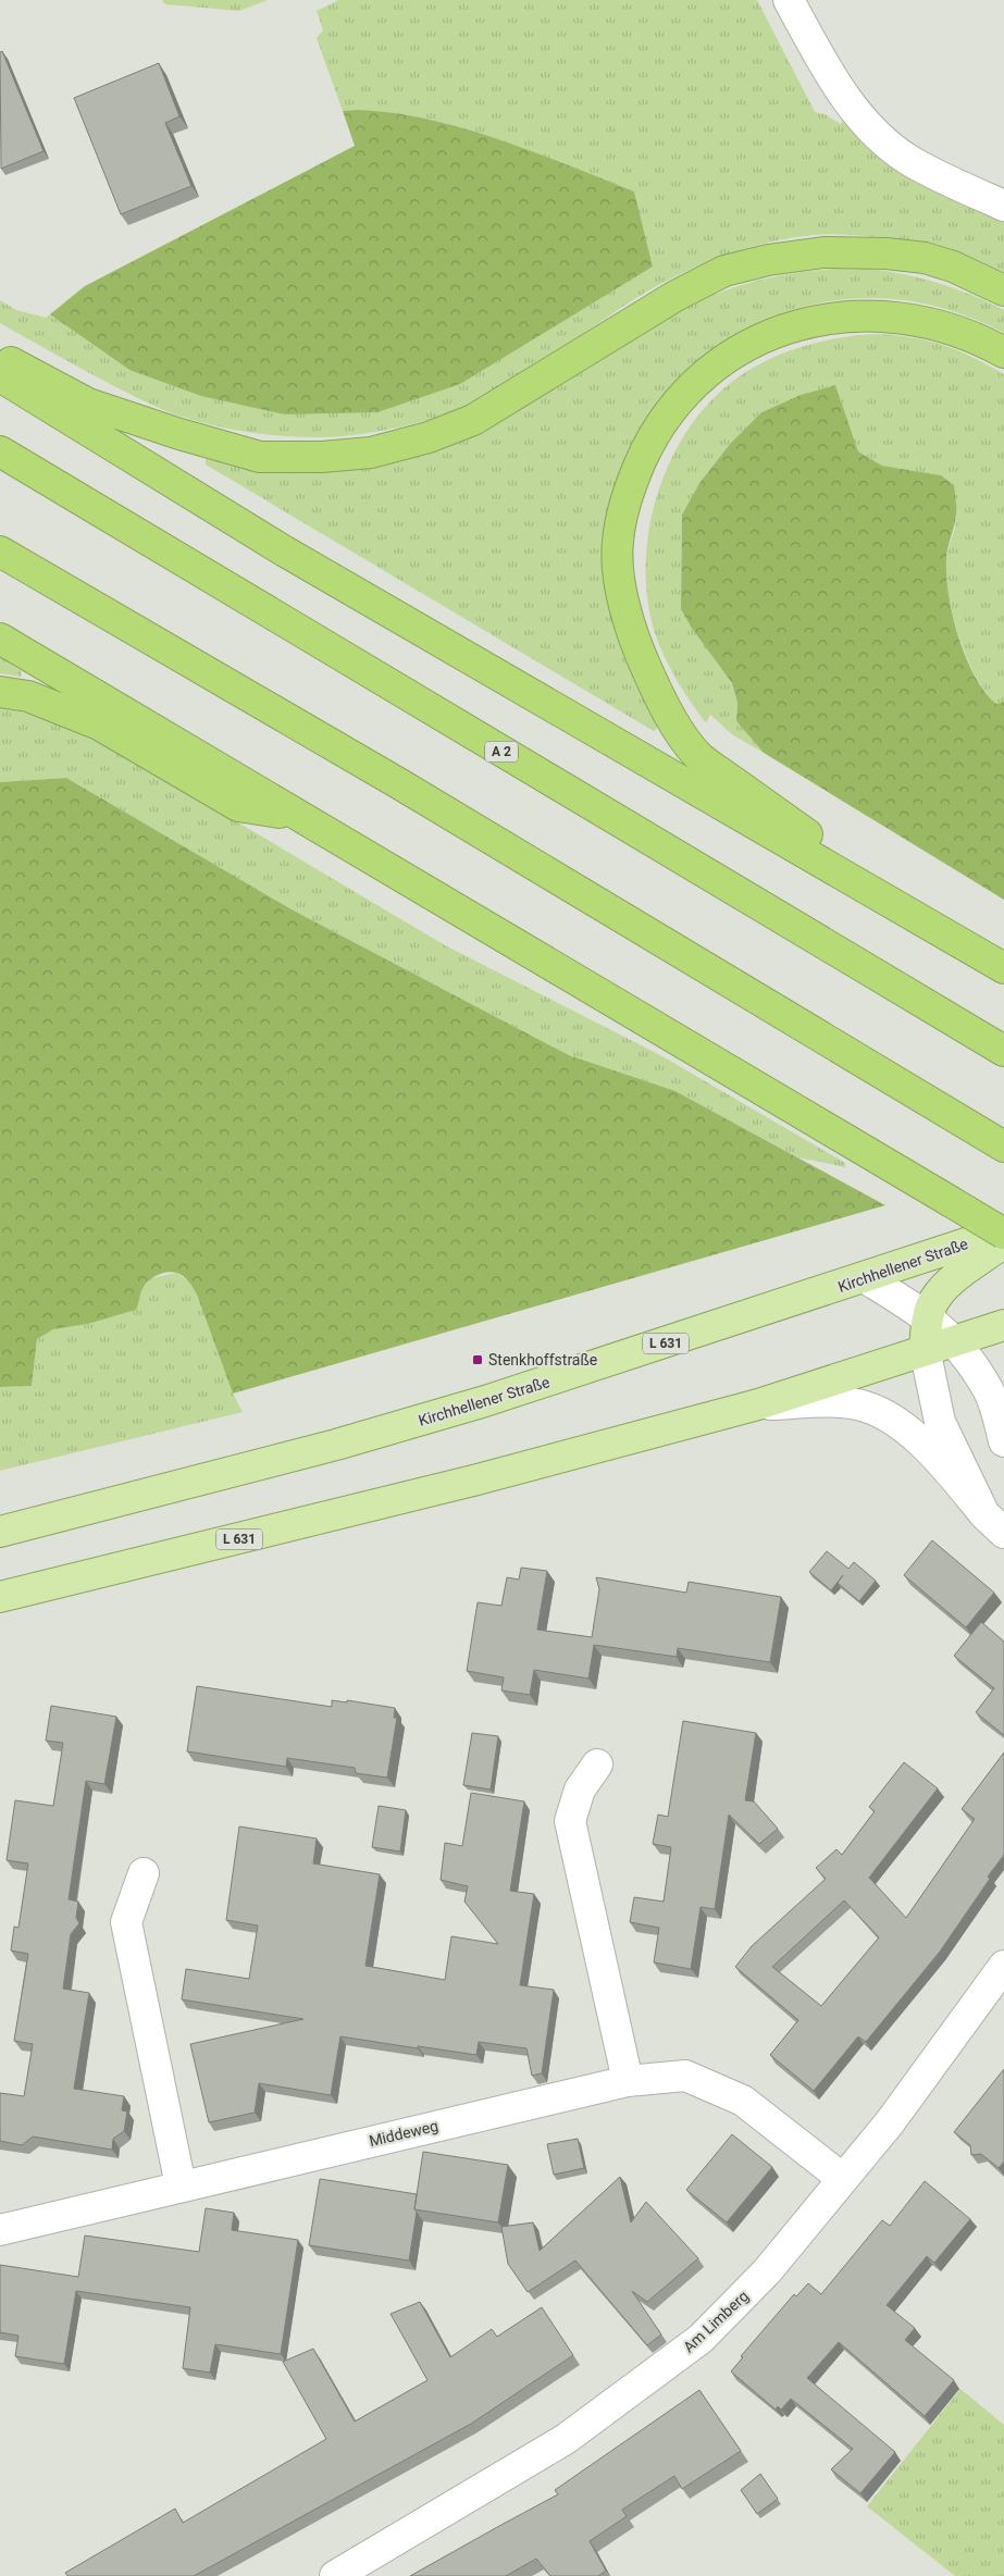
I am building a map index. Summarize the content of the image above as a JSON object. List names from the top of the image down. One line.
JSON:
{"streets":{"highway":["A 2"],"main road":["Kirchhellener Straße","L 631"],"street":["Middeweg","Am Limberg"]},"crossings":[["Middeweg","Am Limberg"]],"places":{"transit":["Stenkhoffstraße"]}}
